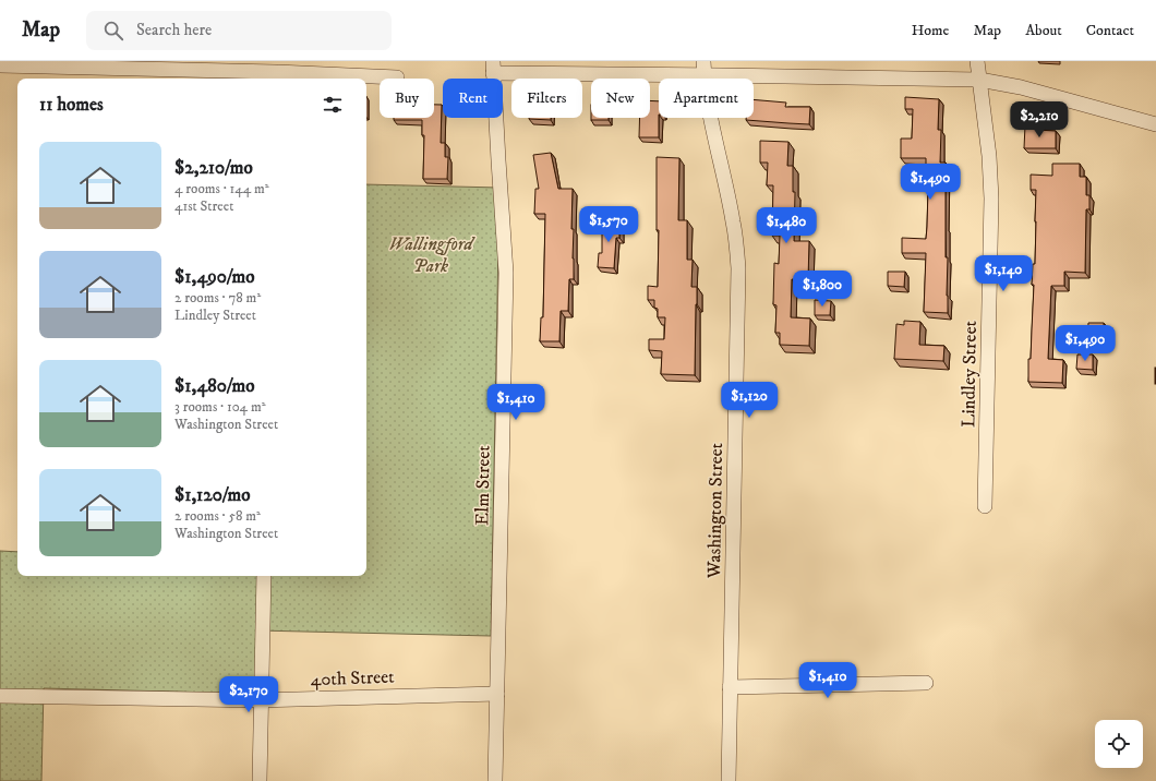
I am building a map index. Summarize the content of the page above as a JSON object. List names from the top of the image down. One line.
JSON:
{"streets":{"street":["Lindley Street","Elm Street","Washington Street","40th Street"]},"crossings":[["Elm Street","40th Street"]],"parks":["Wallingford Park"],"page":{"header":"Map","search":"Search here","nav":["Home","Map","About","Contact"],"chip":["Buy","Rent","Filters","New","Apartment"],"heading":"11 homes","price":["$2,210","$1,490","$1,570","$1,480","$1,140","$1,800","$1,490","$1,120","$1,410","$1,410","$2,170"],"list":[{"name":"$2,210/mo","note":"4 rooms · 144 m² · 41st Street"},{"name":"$1,490/mo","note":"2 rooms · 78 m² · Lindley Street"},{"name":"$1,480/mo","note":"3 rooms · 104 m² · Washington Street"},{"name":"$1,120/mo","note":"2 rooms · 58 m² · Washington Street"}]}}
